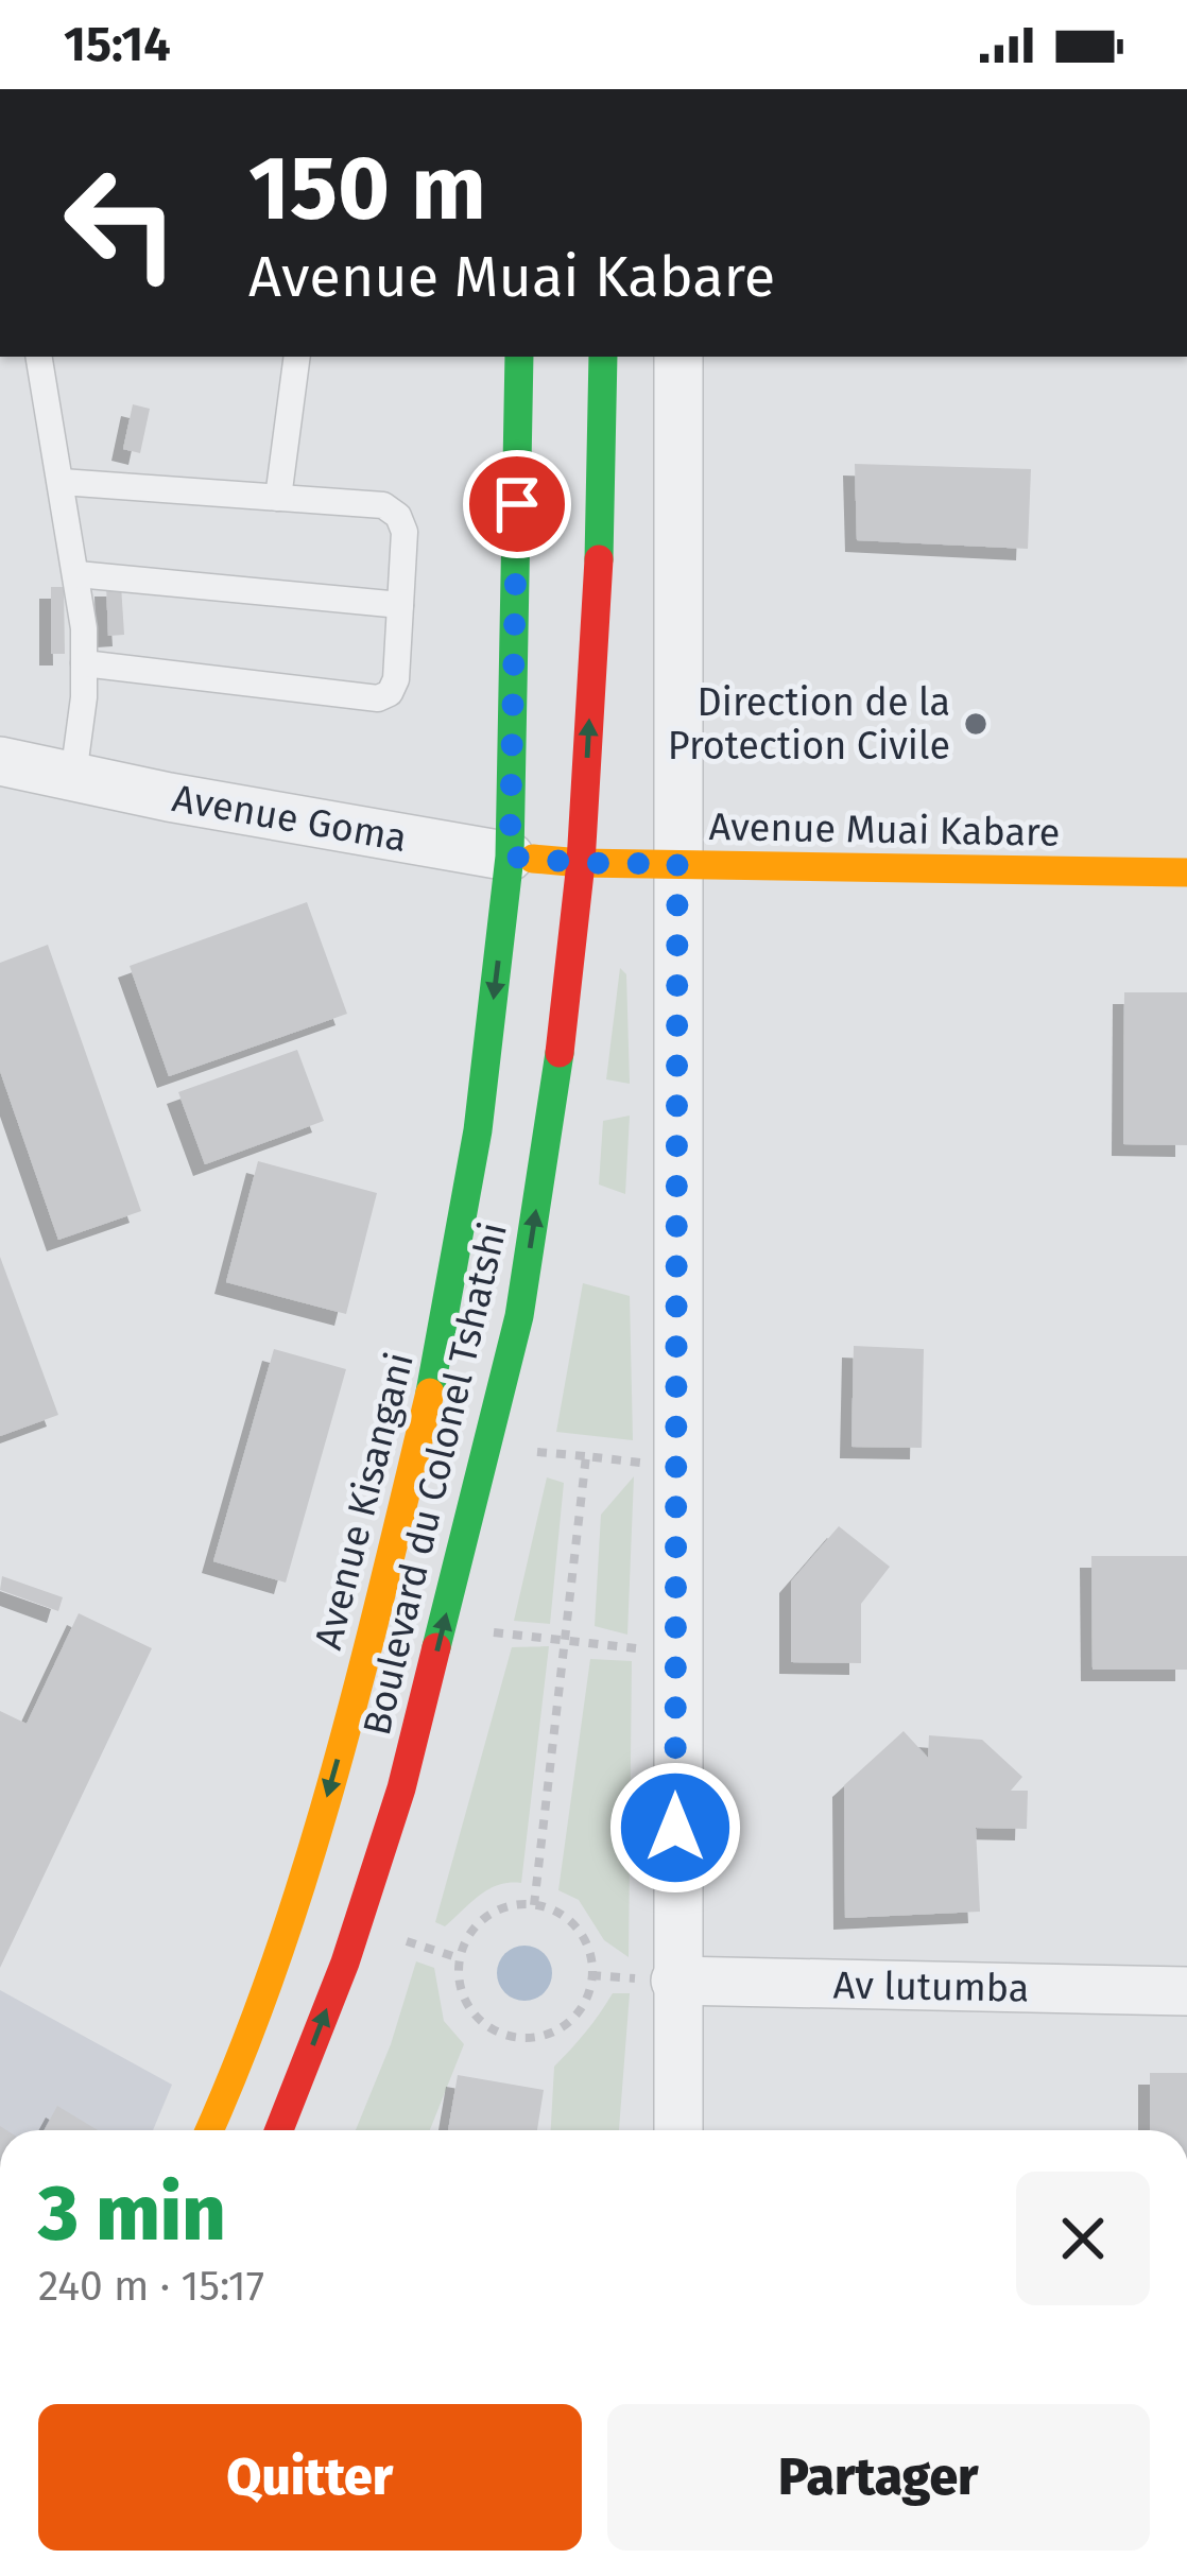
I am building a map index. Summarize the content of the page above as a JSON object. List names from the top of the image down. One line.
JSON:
{"streets":{"street":["Avenue Goma","Avenue Muai Kabare","Boulevard du Colonel Tshatshi","Avenue Kisangani","Av lutumba"]},"crossings":[["Avenue Goma","Avenue Muai Kabare"],["Avenue Goma","Boulevard du Colonel Tshatshi"],["Avenue Goma","Avenue Kisangani"],["Avenue Muai Kabare","Boulevard du Colonel Tshatshi"]],"places":["Direction de la Protection Civile"],"page":{"status":"15:14","turn":["150 m","Avenue Muai Kabare"],"heading":["3 min","240 m · 15:17"],"buttons":["Quitter","Partager"]}}
